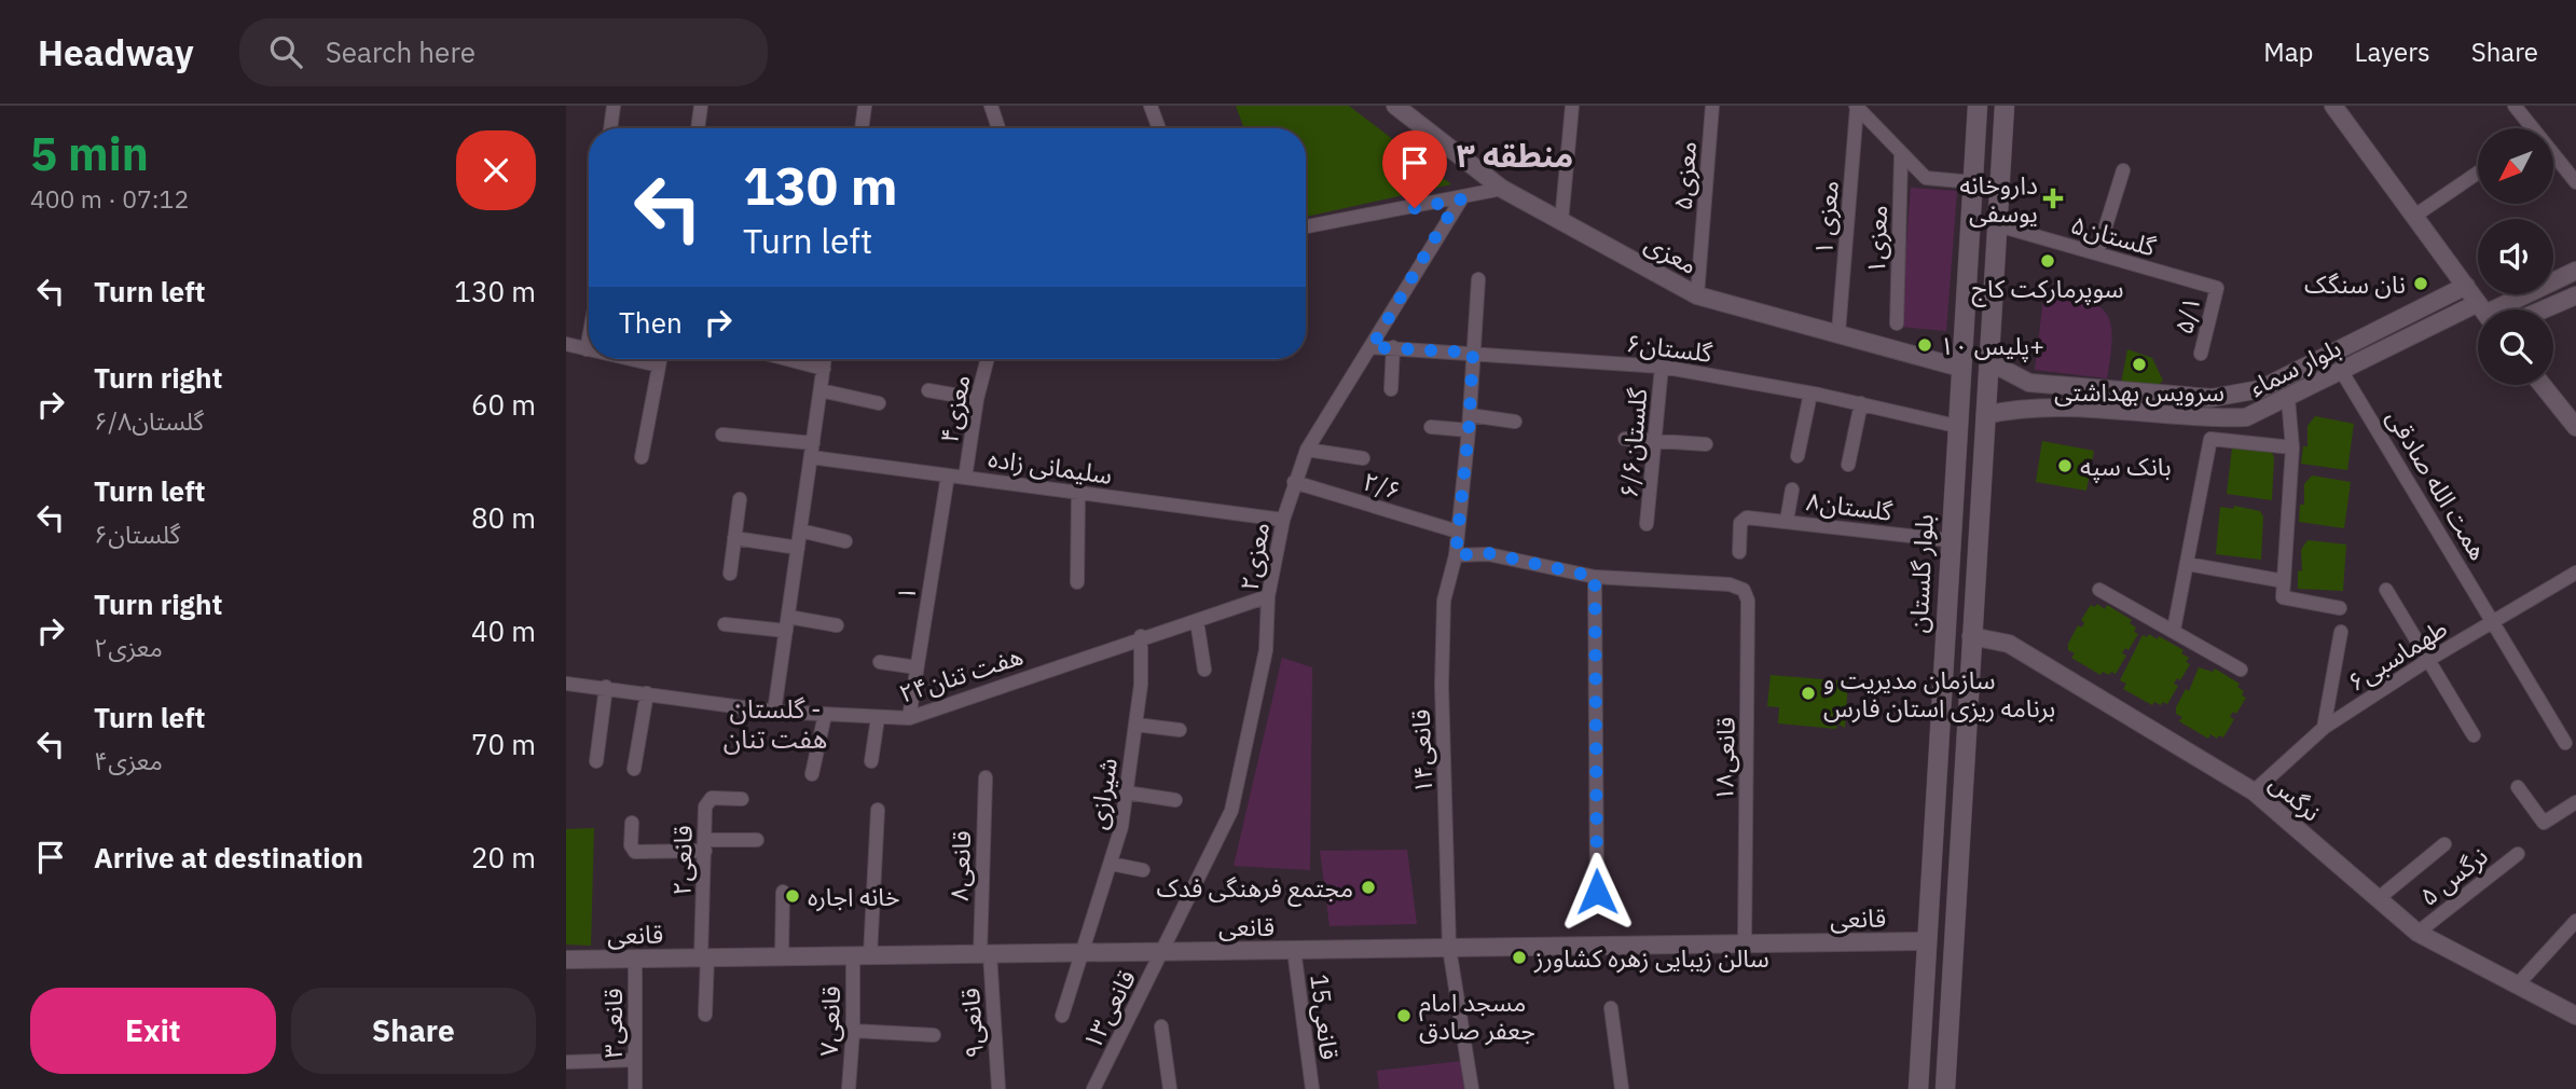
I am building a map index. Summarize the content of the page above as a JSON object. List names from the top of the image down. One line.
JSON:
{"streets":{"main road":["بلوار گلستان"],"street":["۵معزی","معزی ۱","گلستان۵","۱معزی","معزی","۵/۱","گلستان۶","بلوار سماء","۴معزی","۶/۶گلستان","سلیمانی زاده","همت الله صادقی","۲/۶","گلستان۸","۲معزی","۱","۶طهماسبی","هفت تنان۲۴","۱۴قانعی","۱۸قانعی","شیرازی","نرگس","۲قانعی","۸قانعی","۵ نرگس","قانعی","۱۳قانعی","15قانعی","۷قانعی","۳قانعی","۹قانعی"]},"crossings":[["۵معزی","معزی"],["معزی ۱","معزی"],["گلستان۵","۵/۱"],["معزی","بلوار گلستان"],["گلستان۶","۶/۶گلستان"],["گلستان۶","۲معزی"],["گلستان۶","بلوار گلستان"],["گلستان۶","۱۴قانعی"],["بلوار سماء","همت الله صادقی"],["۴معزی","سلیمانی زاده"],["سلیمانی زاده","۲معزی"],["سلیمانی زاده","۱"],["همت الله صادقی","۶طهماسبی"],["۲/۶","۲معزی"],["۲/۶","۱۴قانعی"],["گلستان۸","بلوار گلستان"],["۲معزی","هفت تنان۲۴"],["۲معزی","قانعی"],["۲معزی","۱۳قانعی"],["بلوار گلستان","قانعی"],["۱","هفت تنان۲۴"],["۶طهماسبی","نرگس"],["هفت تنان۲۴","شیرازی"],["۱۴قانعی","قانعی"],["۱۸قانعی","قانعی"],["شیرازی","قانعی"],["نرگس","۵ نرگس"],["۲قانعی","قانعی"],["۸قانعی","قانعی"],["۸قانعی","۹قانعی"],["قانعی","۱۳قانعی"],["قانعی","15قانعی"],["قانعی","۷قانعی"],["قانعی","۳قانعی"],["قانعی","۹قانعی"]],"districts":["منطقه ۳","گلستان - هفت تنان"],"places":{"health":["داروخانه یوسفی"],"other":["سوپرمارکت کاج","نان سنگک","پلیس ۱۰+","سرویس بهداشتی","بانک سپه","سازمان مدیریت و برنامه ریزی استان فارس","مجتمع فرهنگی فدک","خانه اجاره","سالن زیبایی زهره کشاورز","مسجد امام جعفر صادق"]},"north":"bottom left","page":{"header":"Headway","search":"Search here","nav":["Map","Layers","Share"],"heading":["5 min","400 m · 07:12"],"turn":["130 m","Turn left"],"list":[{"name":"Turn left","value":"130 m"},{"name":"Turn right","note":"۶/۸گلستان","value":"60 m"},{"name":"Turn left","note":"گلستان۶","value":"80 m"},{"name":"Turn right","note":"۲معزی","value":"40 m"},{"name":"Turn left","note":"۴معزی","value":"70 m"},{"name":"Arrive at destination","value":"20 m"}],"then":"Then","buttons":["Exit","Share"]}}
